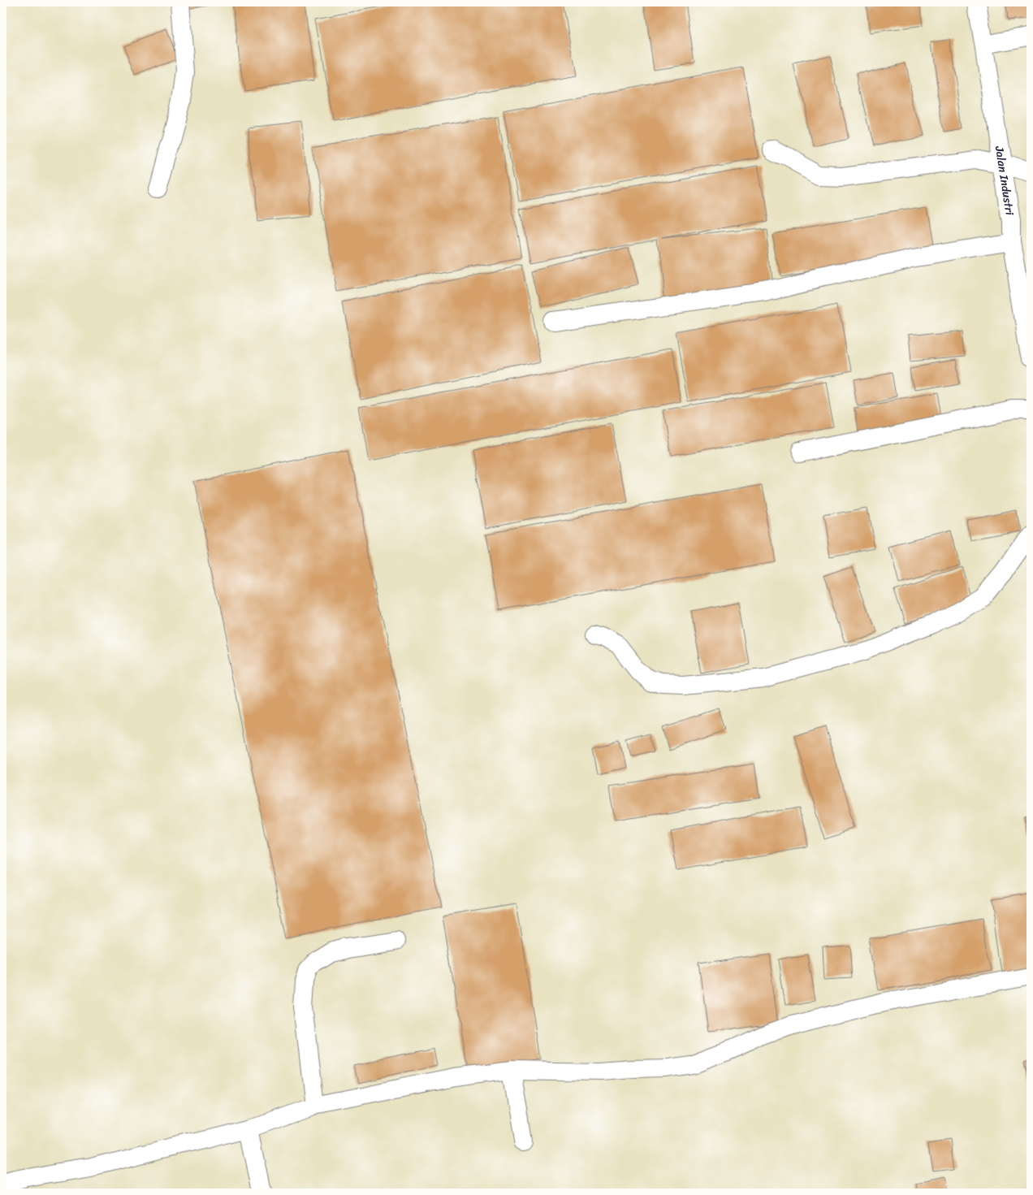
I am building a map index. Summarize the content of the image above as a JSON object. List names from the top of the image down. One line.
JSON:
{"streets":{"street":["Jalan Industri"]}}
